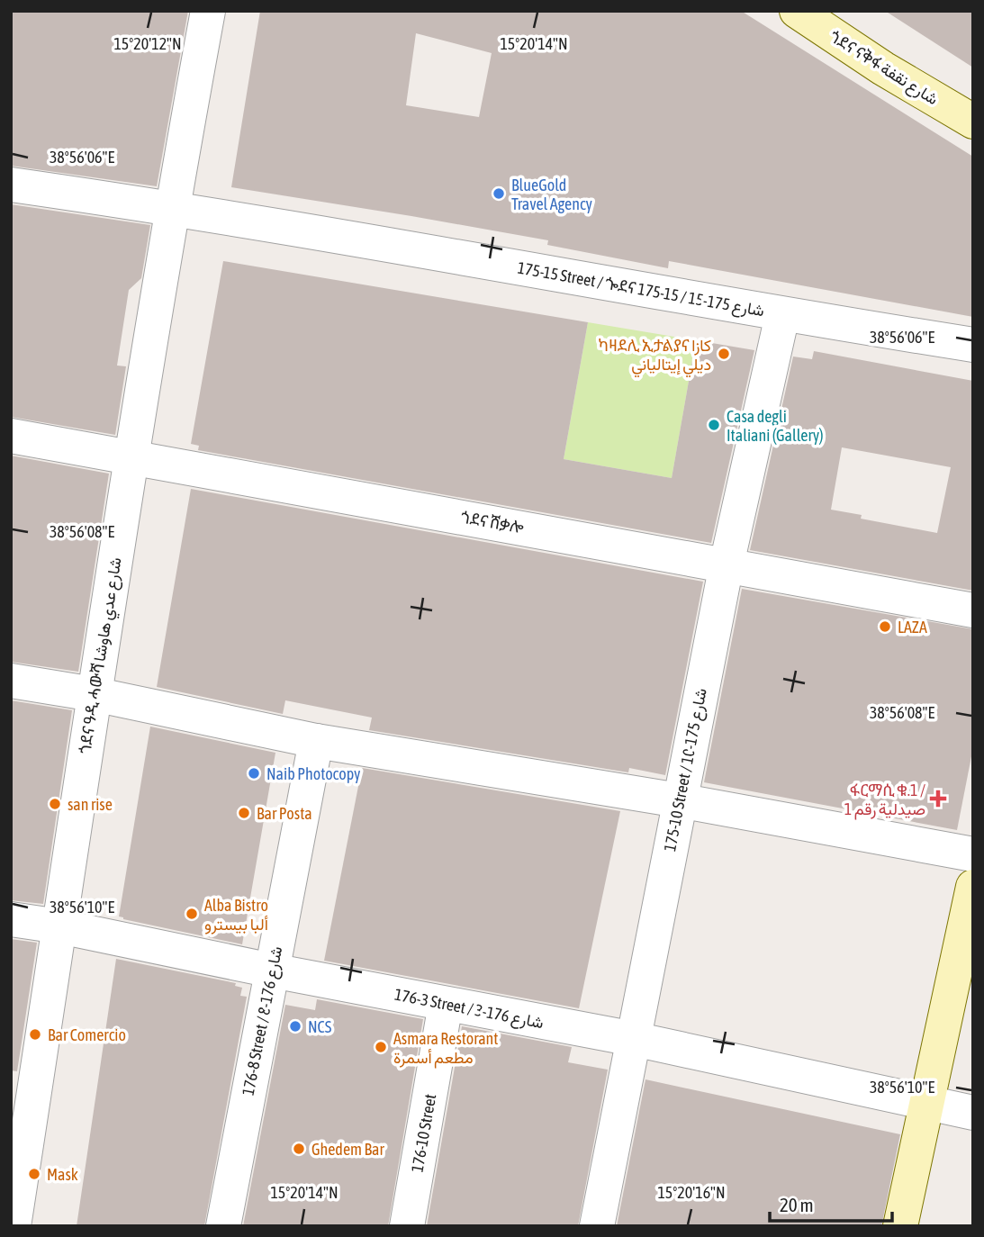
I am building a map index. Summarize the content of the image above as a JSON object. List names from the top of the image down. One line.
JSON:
{"streets":{"main road":["ጎደና ናቅፋ شارع نقفة"],"street":["175-15 Street / ጐደና 175-15 / شارع 175-15","ጎደና ሸቃሎ","ጎደና ዓዲ ሓውሻ شارع عدي هاوشا","175-10 Street / شارع 175-10","176-3 Street / شارع 176-3","176-8 Street / شارع 176-8","176-10 Street"]},"crossings":[["175-15 Street / ጐደና 175-15 / شارع 175-15","ጎደና ዓዲ ሓውሻ شارع عدي هاوشا"],["175-15 Street / ጐደና 175-15 / شارع 175-15","175-10 Street / شارع 175-10"],["ጎደና ሸቃሎ","ጎደና ዓዲ ሓውሻ شارع عدي هاوشا"],["ጎደና ሸቃሎ","175-10 Street / شارع 175-10"],["ጎደና ዓዲ ሓውሻ شارع عدي هاوشا","176-3 Street / شارع 176-3"],["175-10 Street / شارع 175-10","176-3 Street / شارع 176-3"],["176-3 Street / شارع 176-3","176-8 Street / شارع 176-8"],["176-3 Street / شارع 176-3","176-10 Street"]],"places":{"other":["BlueGold Travel Agency","ካዛደሊ ኢታልያና كازا ديلي إيتالياني","Casa degli Italiani (Gallery)","LAZA","Naib Photocopy","san rise","Bar Posta","Alba Bistro ألبا بيسترو","NCS","Bar Comercio","Asmara Restorant مطعم أسمرة","Ghedem Bar","Mask"],"health":["ፋርማሲ ቁ.1 / صيدلية رقم 1"]},"scale_bar":"20 m","coordinates":["15°20'12\"N","15°20'14\"N","38°56'06\"E","38°56'08\"E","38°56'10\"E","15°20'16\"N"]}
